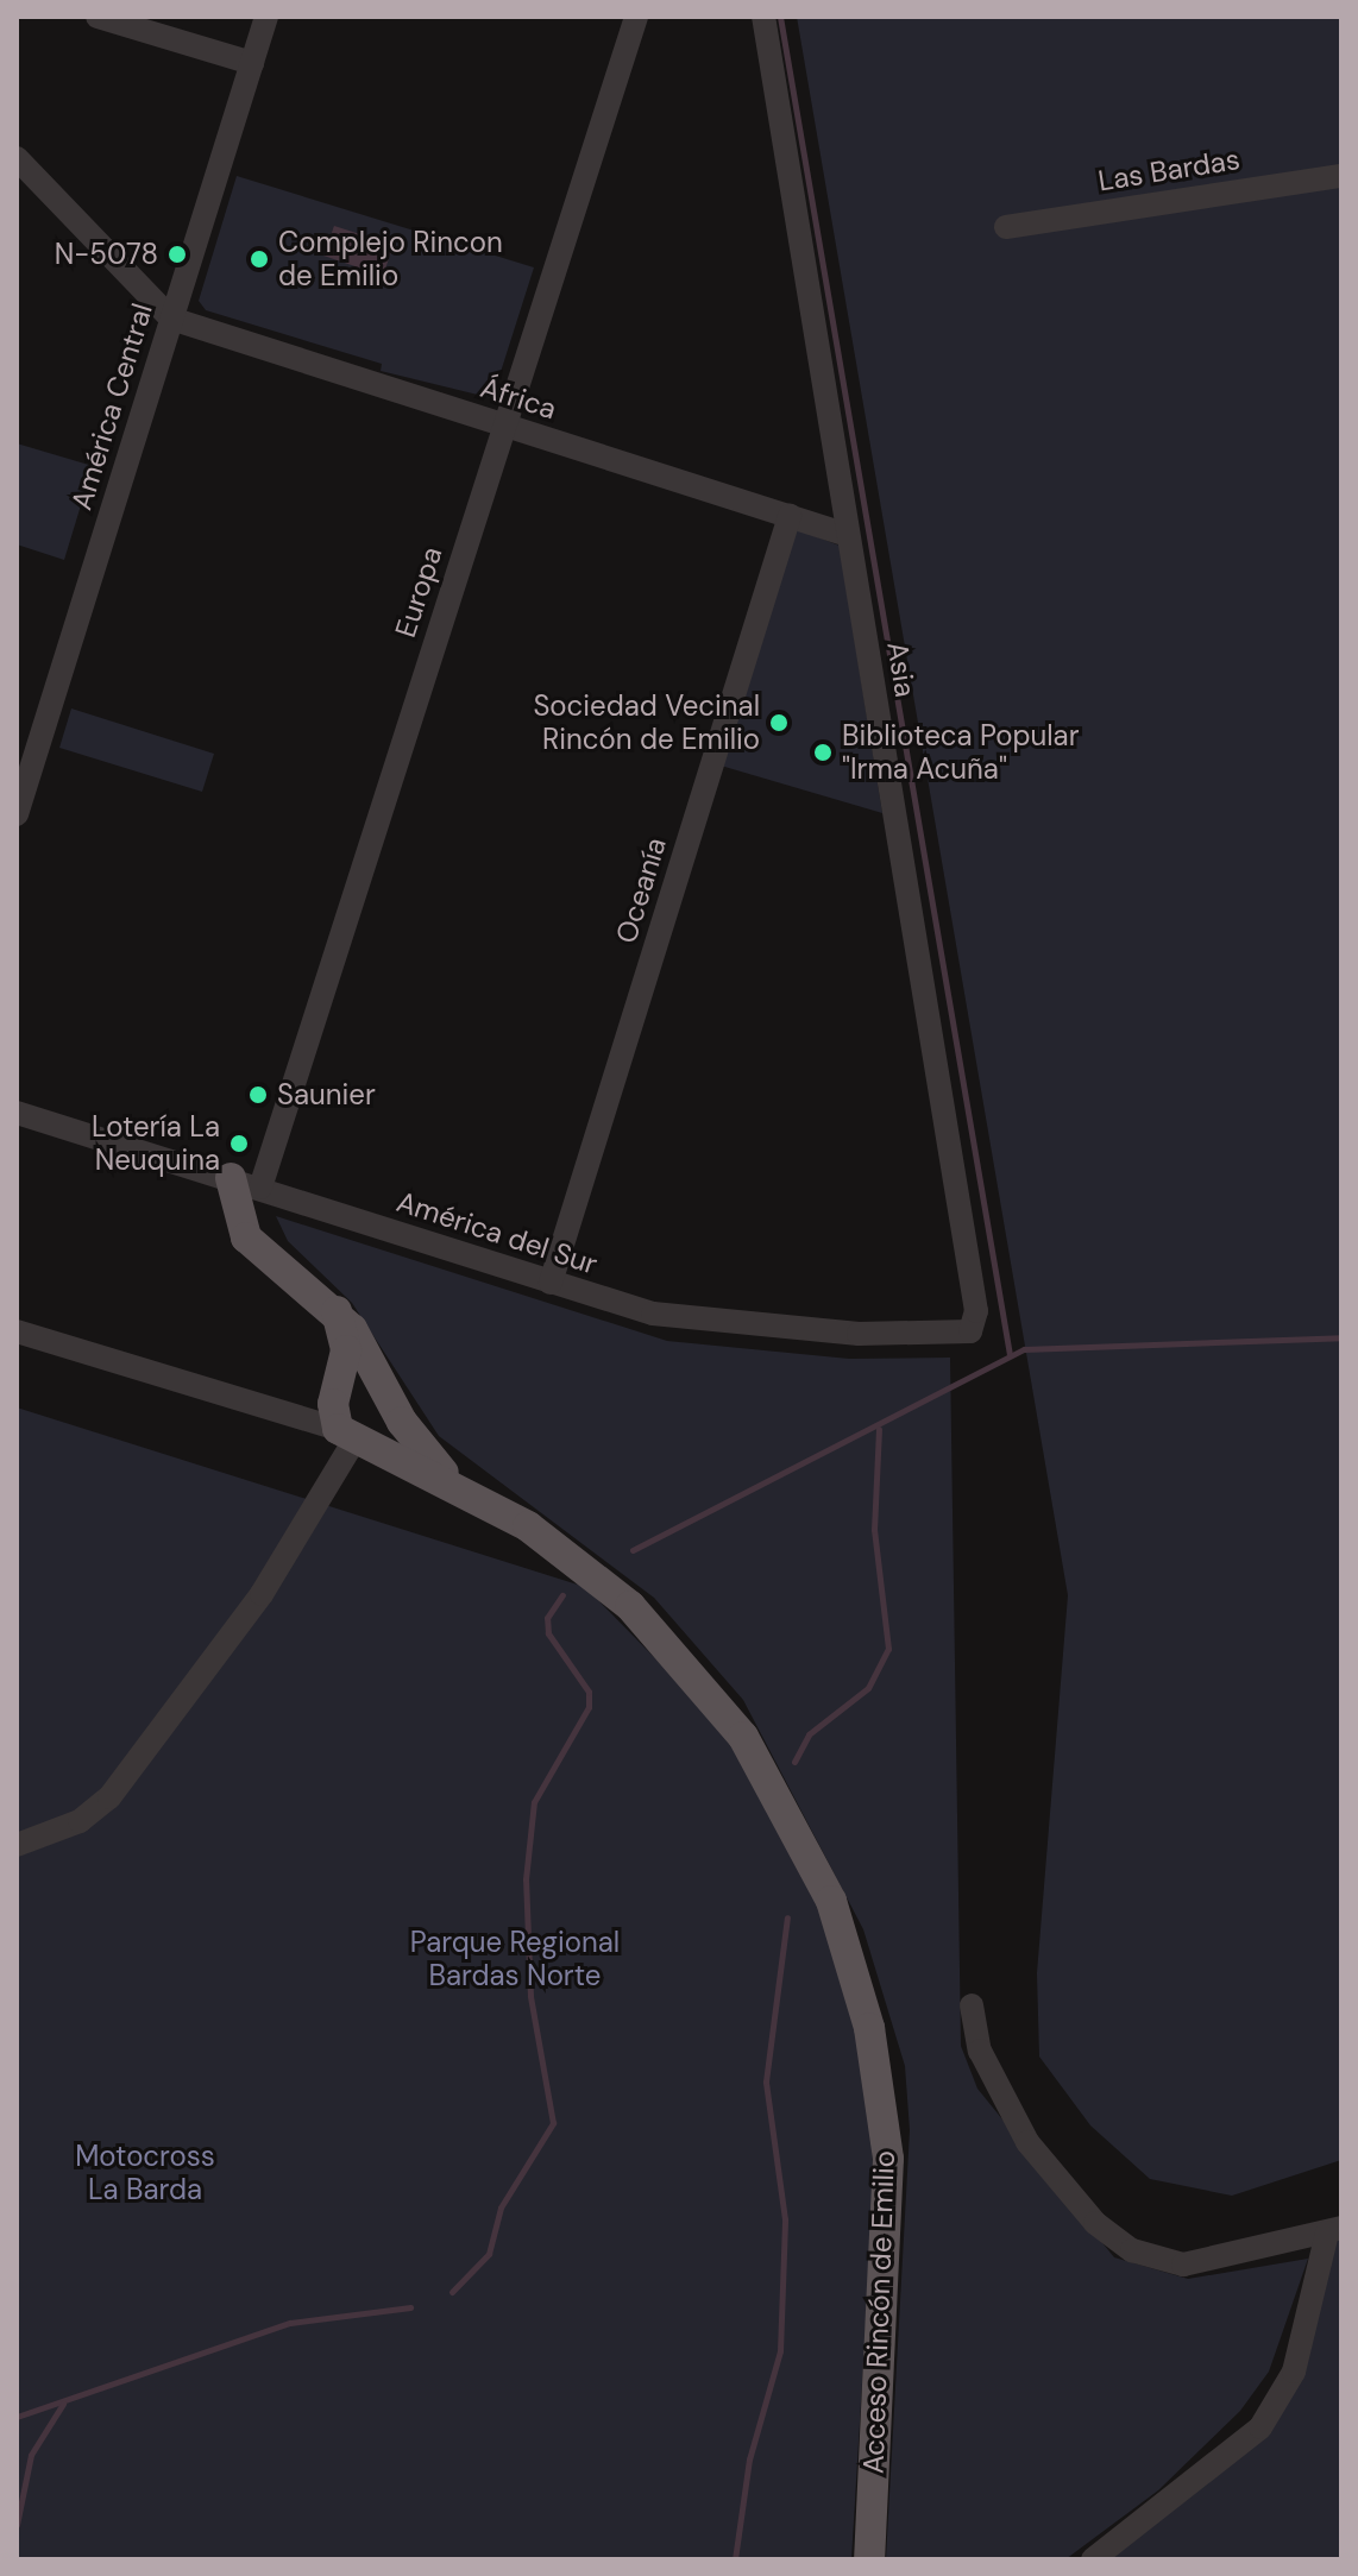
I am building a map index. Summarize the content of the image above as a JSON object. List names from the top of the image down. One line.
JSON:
{"streets":{"main road":["Acceso Rincón de Emilio"],"street":["Las Bardas","África","América Central","Europa","Asia","Oceanía","América del Sur"]},"crossings":[["África","América Central"],["África","Europa"],["África","Asia"],["África","Oceanía"],["Europa","América del Sur"],["Europa","Acceso Rincón de Emilio"],["Asia","América del Sur"],["Oceanía","América del Sur"],["América del Sur","Acceso Rincón de Emilio"]],"parks":["Parque Regional Bardas Norte","Motocross La Barda"],"places":["N-5078","Complejo Rincon de Emilio","Sociedad Vecinal Rincón de Emilio","Biblioteca Popular \"Irma Acuña\"","Saunier","Lotería La Neuquina"]}
